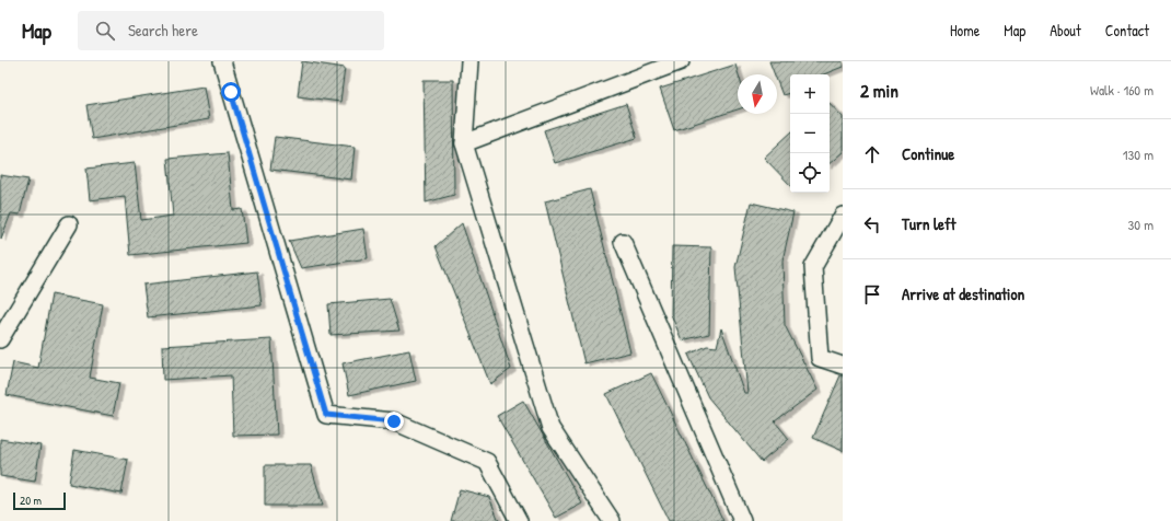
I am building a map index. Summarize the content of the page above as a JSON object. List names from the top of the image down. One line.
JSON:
{"scale_bar":"20 m","north":"bottom","page":{"header":"Map","search":"Search here","nav":["Home","Map","About","Contact"],"heading":["2 min","Walk · 160 m"],"map_buttons":["+","−"],"list":[["Continue","130 m"],["Turn left","30 m"],"Arrive at destination"],"scale":"20 m"}}
